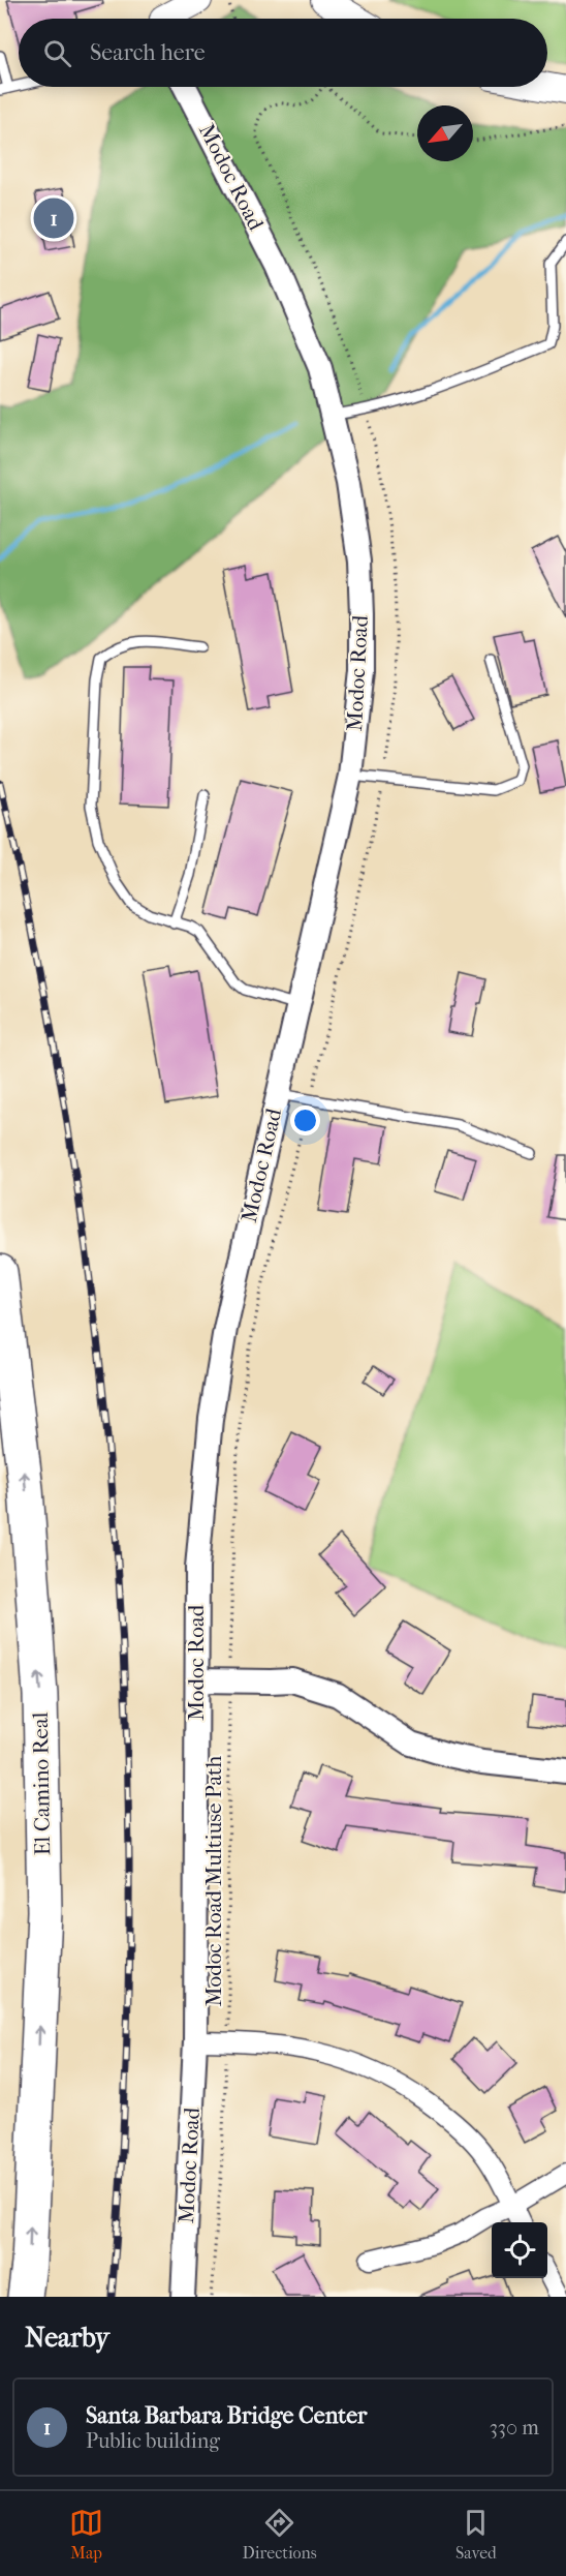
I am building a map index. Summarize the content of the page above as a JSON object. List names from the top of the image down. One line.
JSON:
{"streets":{"highway":["El Camino Real"],"street":["Modoc Road"],"path":["Modoc Road Multiuse Path"]},"one_way":["El Camino Real"],"north":"bottom left","page":{"search":"Search here","pins":"1","heading":"Nearby","list":[{"mark":"1","name":"Santa Barbara Bridge Center","note":"Public building","value":"330 m"}],"nav":["Map","Directions","Saved"]}}
